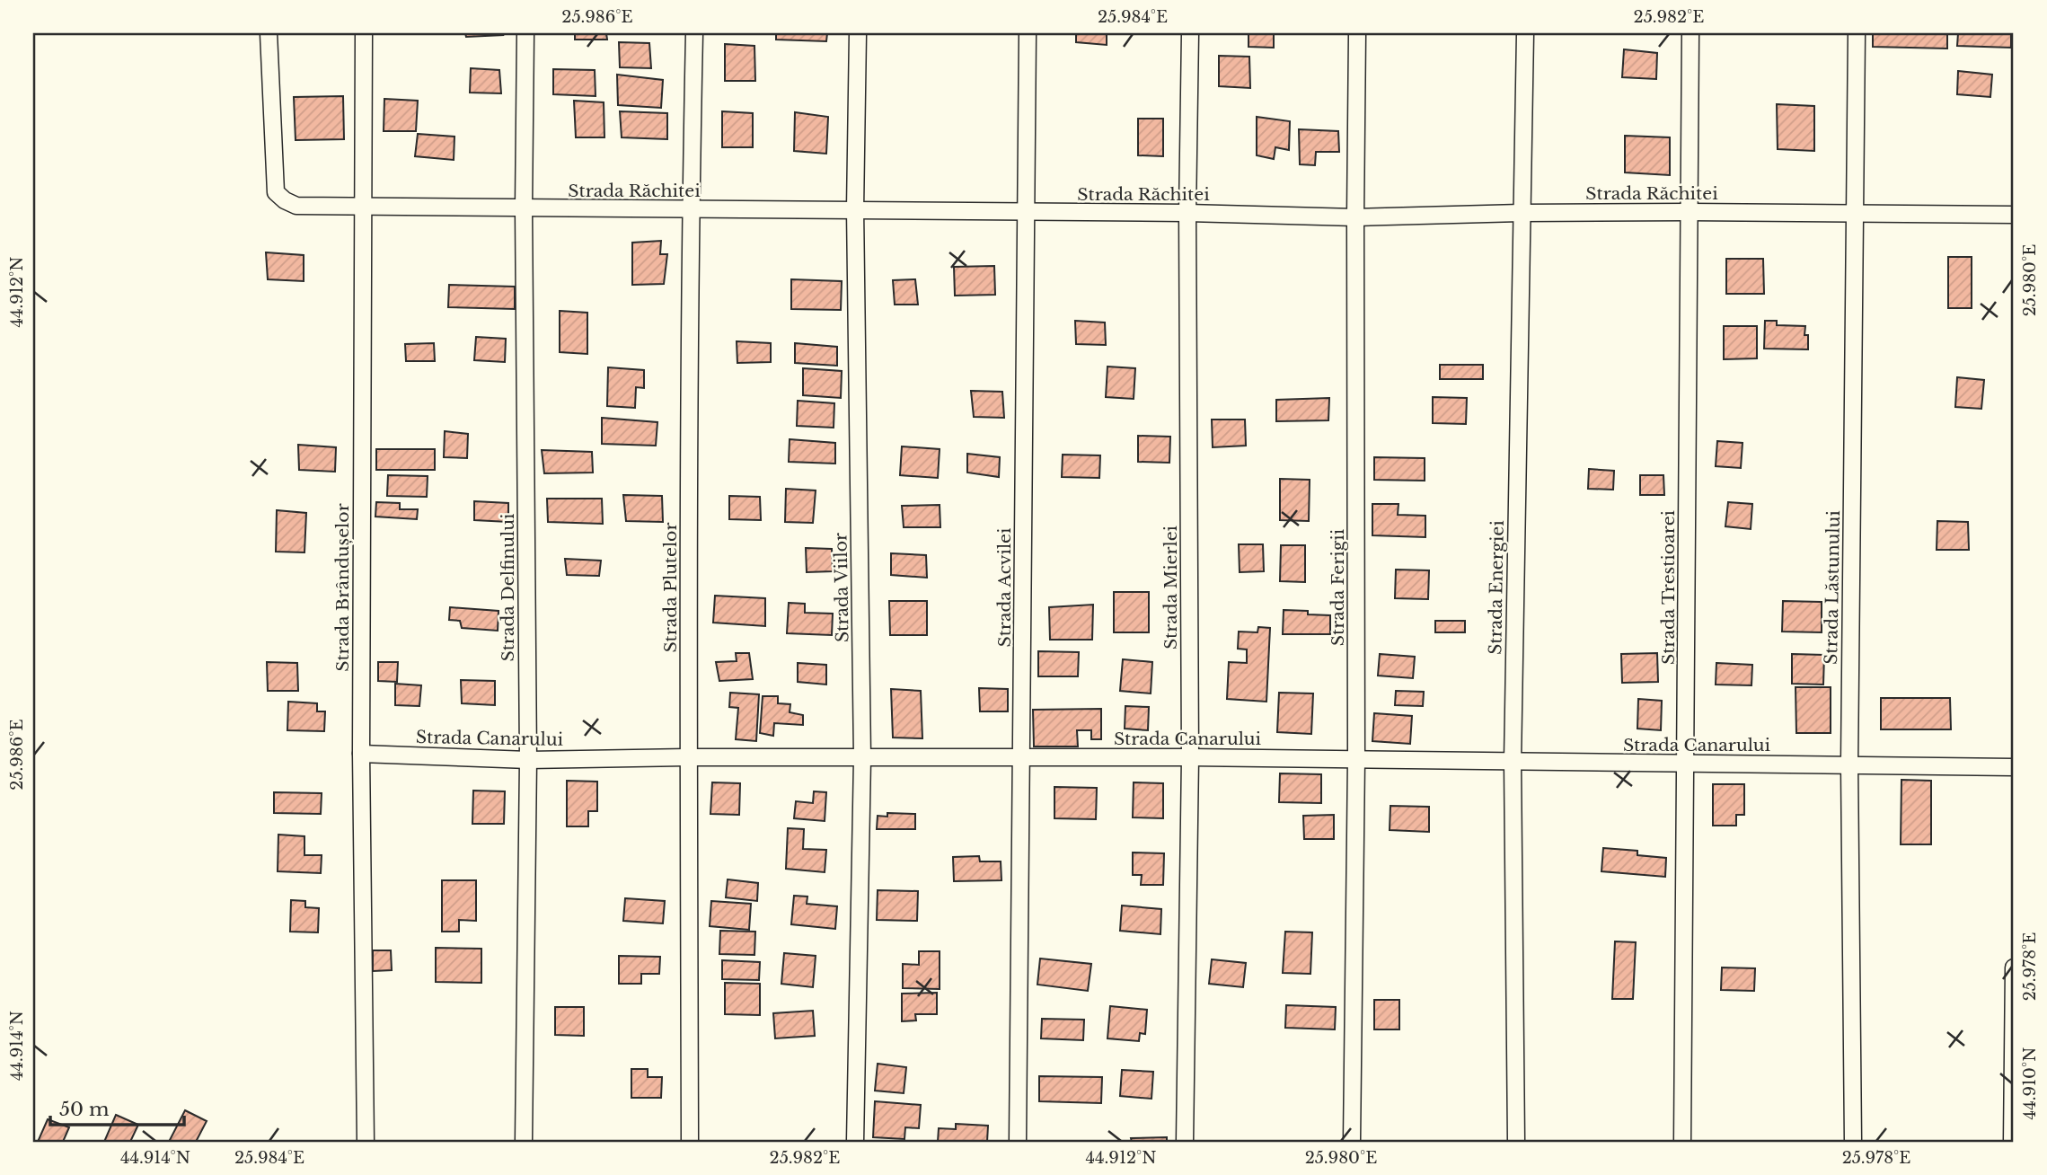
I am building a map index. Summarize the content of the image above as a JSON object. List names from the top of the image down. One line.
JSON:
{"streets":{"street":["Strada Răchitei","Strada Brândușelor","Strada Delfinului","Strada Plutelor","Strada Viilor","Strada Acvilei","Strada Mierlei","Strada Ferigii","Strada Energiei","Strada Trestioarei","Strada Lăstunului","Strada Canarului"]},"crossings":[["Strada Răchitei","Strada Brândușelor"],["Strada Răchitei","Strada Delfinului"],["Strada Răchitei","Strada Plutelor"],["Strada Răchitei","Strada Viilor"],["Strada Răchitei","Strada Acvilei"],["Strada Răchitei","Strada Mierlei"],["Strada Răchitei","Strada Ferigii"],["Strada Răchitei","Strada Energiei"],["Strada Răchitei","Strada Trestioarei"],["Strada Răchitei","Strada Lăstunului"],["Strada Brândușelor","Strada Canarului"],["Strada Delfinului","Strada Canarului"],["Strada Plutelor","Strada Canarului"],["Strada Viilor","Strada Canarului"],["Strada Acvilei","Strada Canarului"],["Strada Mierlei","Strada Canarului"],["Strada Ferigii","Strada Canarului"],["Strada Energiei","Strada Canarului"],["Strada Trestioarei","Strada Canarului"],["Strada Lăstunului","Strada Canarului"]],"scale_bar":"50 m","coordinates":["25.986°E","25.984°E","25.982°E","25.980°E","44.912°N","25.978°E","44.914°N","44.910°N"]}
